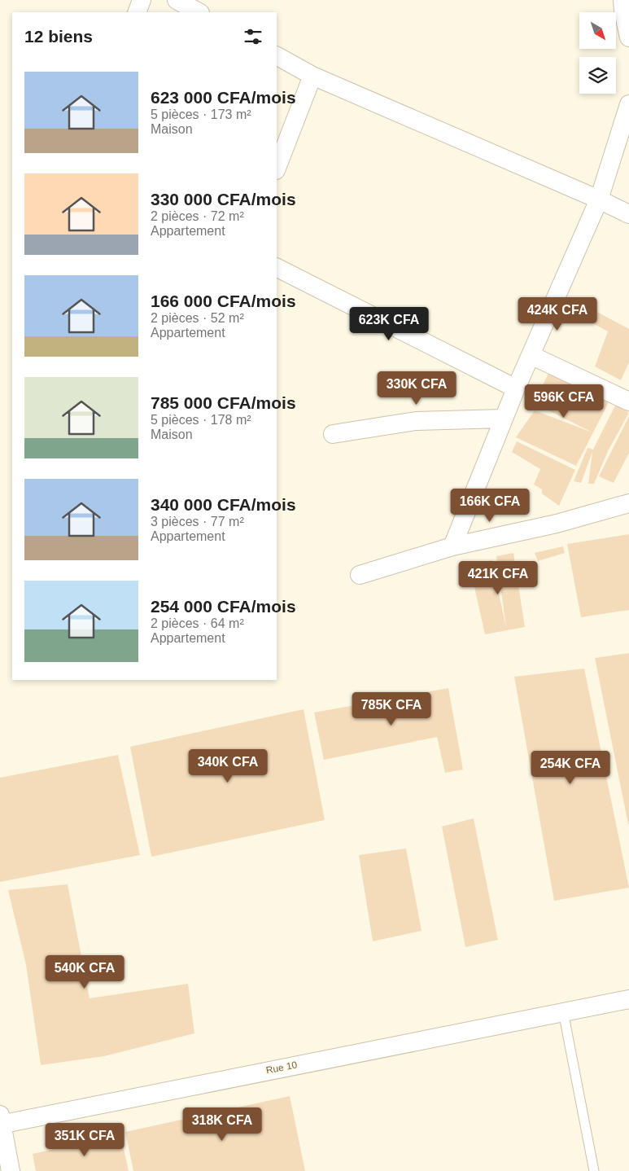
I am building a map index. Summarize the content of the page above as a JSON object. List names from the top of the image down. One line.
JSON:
{"streets":{"street":["Rue 10"]},"north":"bottom right","page":{"heading":"12 biens","list":[{"name":"623 000 CFA/mois","note":"5 pièces · 173 m² · Maison"},{"name":"330 000 CFA/mois","note":"2 pièces · 72 m² · Appartement"},{"name":"166 000 CFA/mois","note":"2 pièces · 52 m² · Appartement"},{"name":"785 000 CFA/mois","note":"5 pièces · 178 m² · Maison"},{"name":"340 000 CFA/mois","note":"3 pièces · 77 m² · Appartement"},{"name":"254 000 CFA/mois","note":"2 pièces · 64 m² · Appartement"}],"price":["424K CFA","623K CFA","330K CFA","596K CFA","166K CFA","421K CFA","785K CFA","340K CFA","254K CFA","540K CFA","318K CFA","351K CFA"]}}
